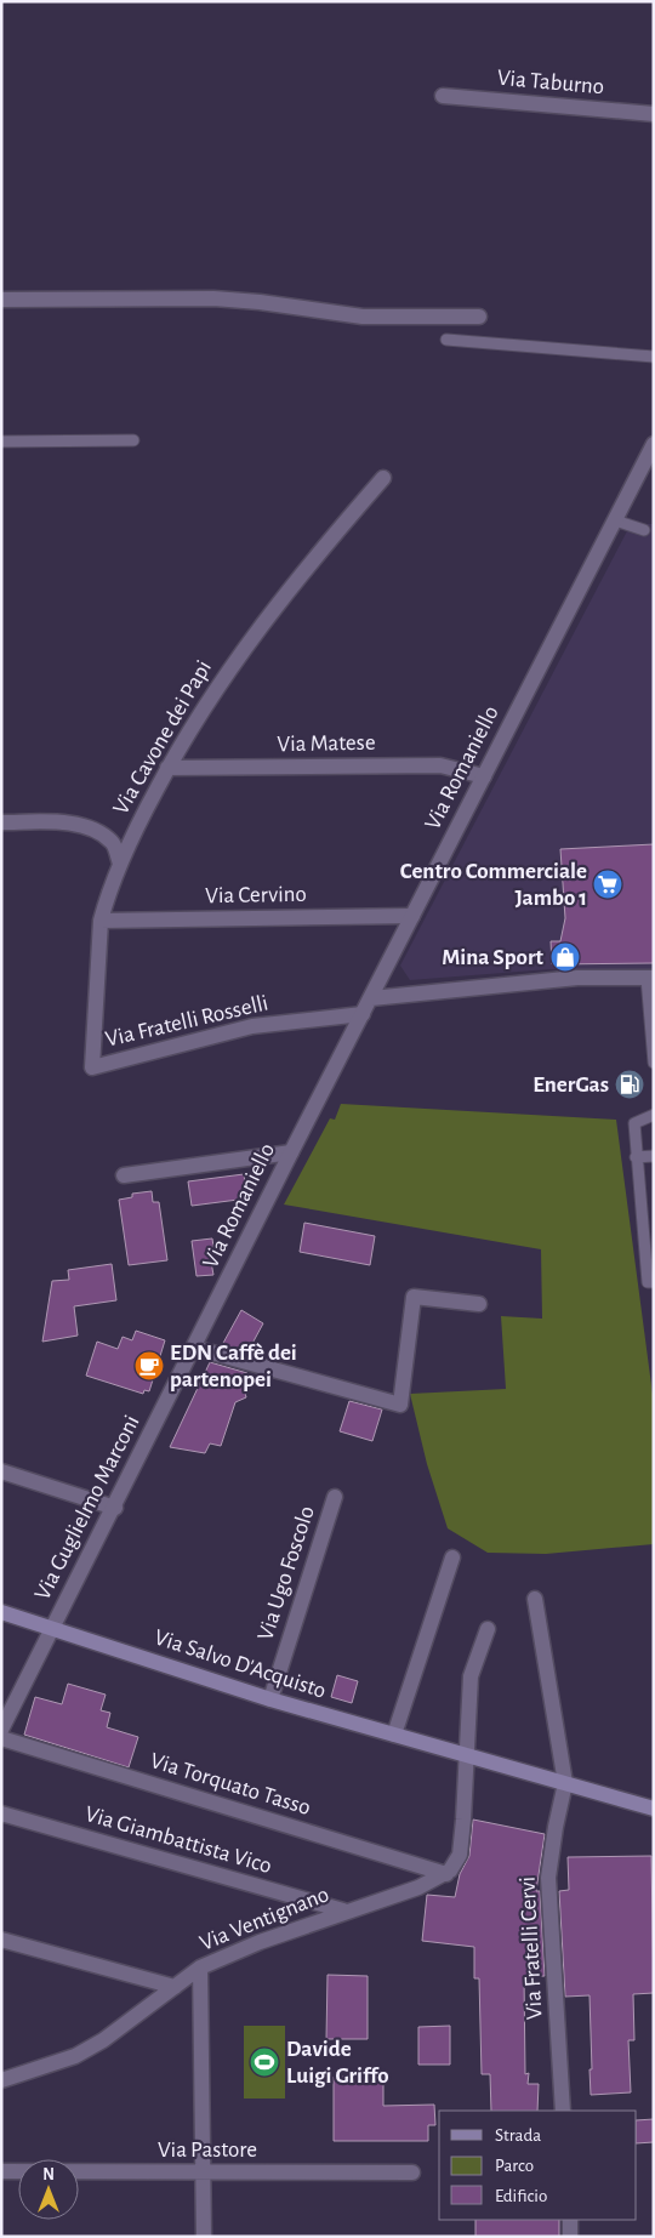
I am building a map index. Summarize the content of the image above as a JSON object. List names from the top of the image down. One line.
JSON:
{"streets":{"main road":["Via Salvo D'Acquisto"],"street":["Via Taburno","Via Cavone dei Papi","Via Matese","Via Romaniello","Via Cervino","Via Fratelli Rosselli","Via Guglielmo Marconi","Via Ugo Foscolo","Via Torquato Tasso","Via Giambattista Vico","Via Ventignano","Via Fratelli Cervi","Via Pastore"]},"crossings":[["Via Cavone dei Papi","Via Matese"],["Via Cavone dei Papi","Via Cervino"],["Via Cavone dei Papi","Via Fratelli Rosselli"],["Via Matese","Via Romaniello"],["Via Romaniello","Via Cervino"],["Via Romaniello","Via Fratelli Rosselli"],["Via Romaniello","Via Guglielmo Marconi"],["Via Guglielmo Marconi","Via Salvo D'Acquisto"],["Via Ugo Foscolo","Via Salvo D'Acquisto"],["Via Salvo D'Acquisto","Via Fratelli Cervi"],["Via Torquato Tasso","Via Ventignano"],["Via Giambattista Vico","Via Ventignano"]],"places":{"supermarket":["Centro Commerciale Jambo 1"],"shop":["Mina Sport"],"fuel station":["EnerGas"],"cafe":["EDN Caffè dei partenopei"],"sports":["Davide Luigi Griffo"]},"legend":["Strada","Parco","Edificio"],"north":"top"}
